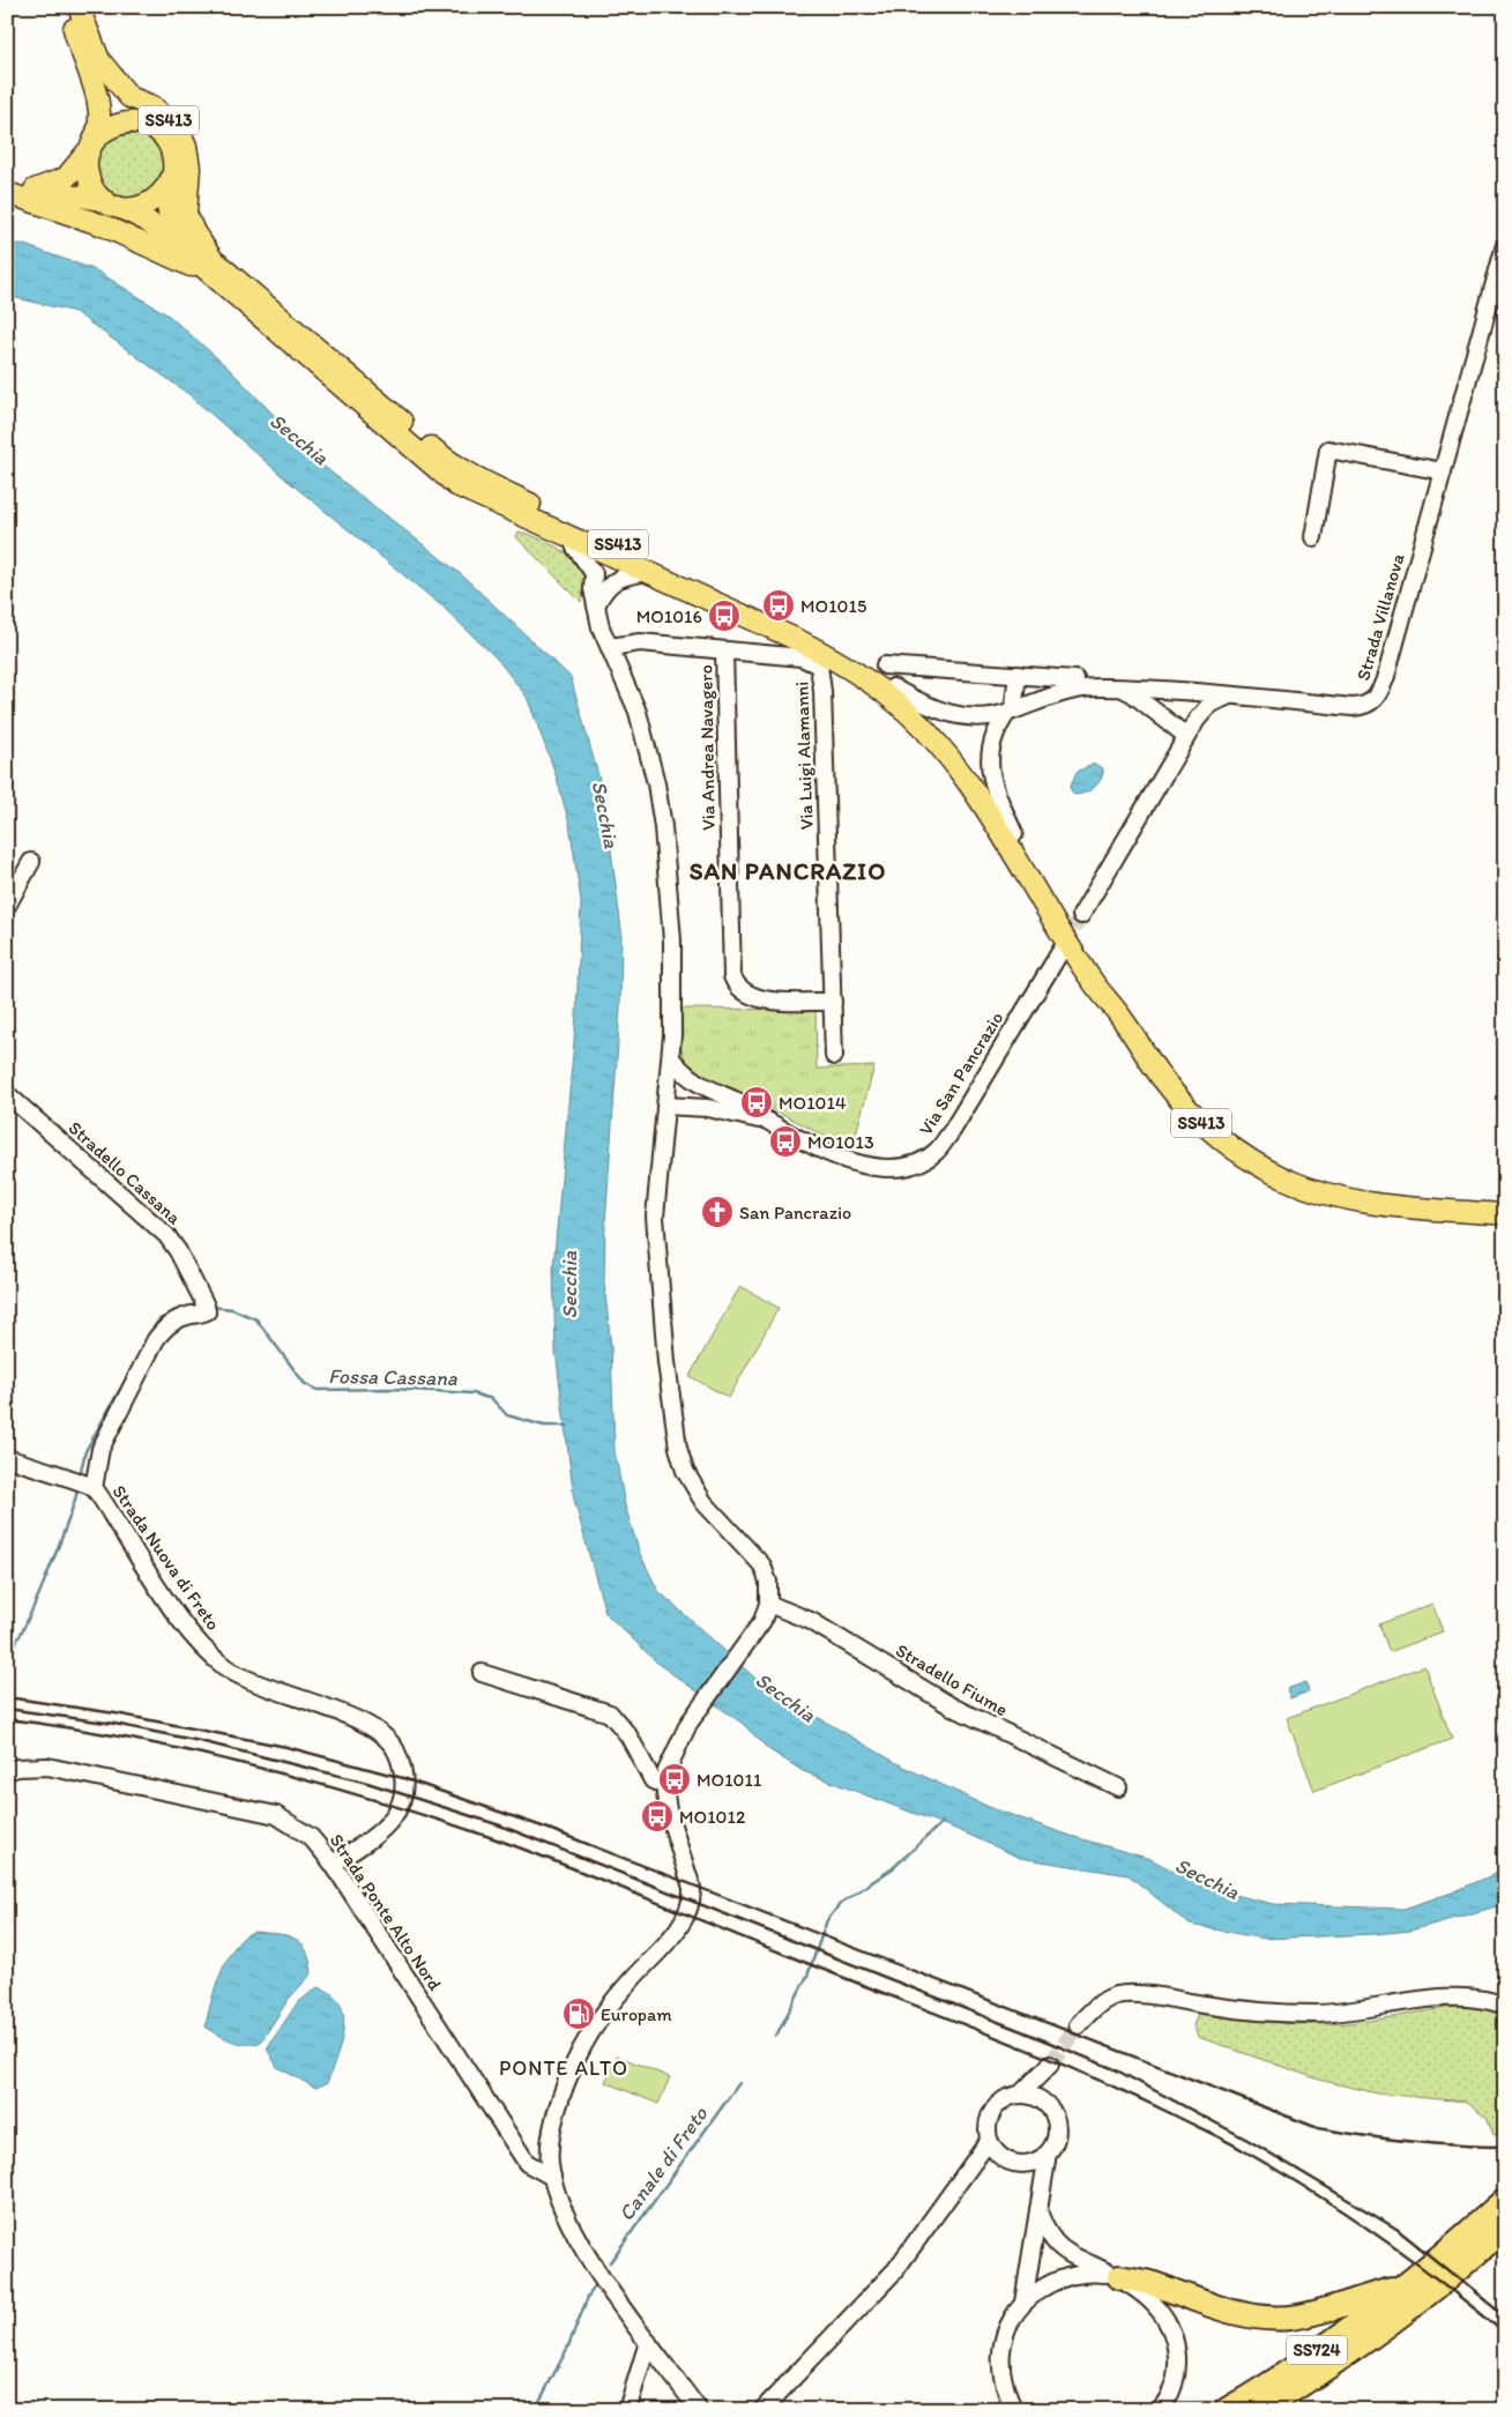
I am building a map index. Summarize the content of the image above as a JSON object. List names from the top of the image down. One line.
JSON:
{"streets":{"highway":["SS724"],"main road":["SS413"],"street":["Strada Villanova","Via Andrea Navagero","Via Luigi Alamanni","Via San Pancrazio","Stradello Cassana","Strada Nuova di Freto","Stradello Fiume","Strada Ponte Alto Nord"]},"crossings":[["Via Andrea Navagero","Via Luigi Alamanni"],["Stradello Cassana","Strada Nuova di Freto"],["Strada Nuova di Freto","Strada Ponte Alto Nord"]],"districts":["SAN PANCRAZIO","PONTE ALTO"],"water":["Secchia","Fossa Cassana","Canale di Freto"],"places":{"bus stop":["MO1015","MO1016","MO1014","MO1013","MO1011","MO1012"],"church":["San Pancrazio"],"fuel station":["Europam"]}}
